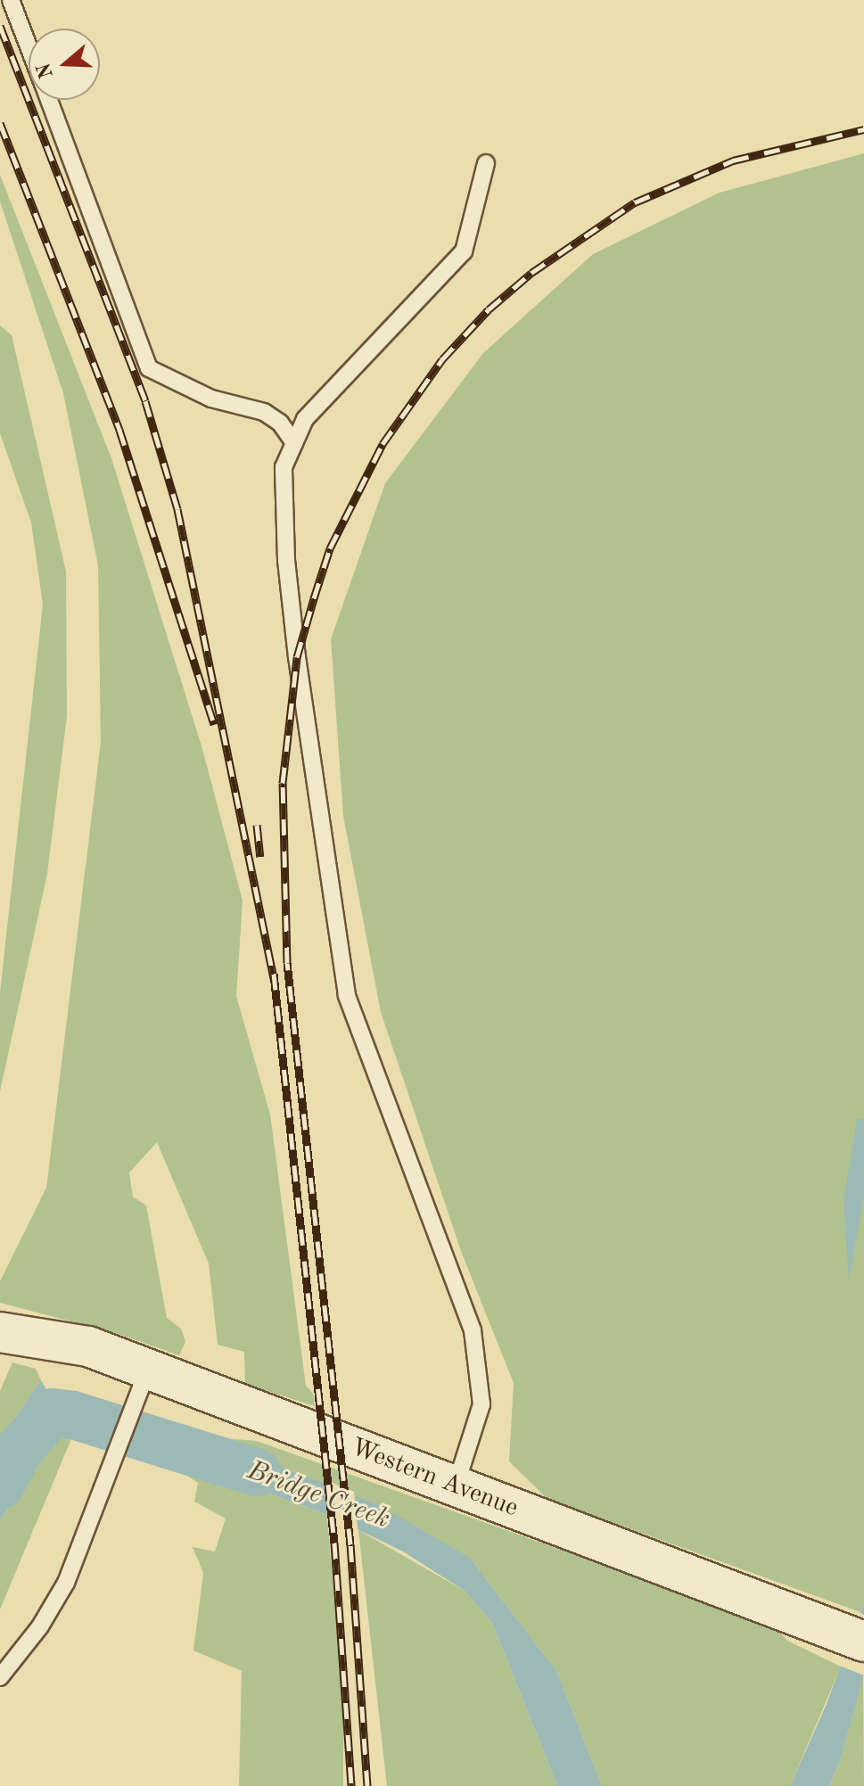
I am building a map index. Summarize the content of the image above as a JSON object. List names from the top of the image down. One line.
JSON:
{"streets":{"street":["Western Avenue"]},"water":["Bridge Creek"],"north":"left"}
